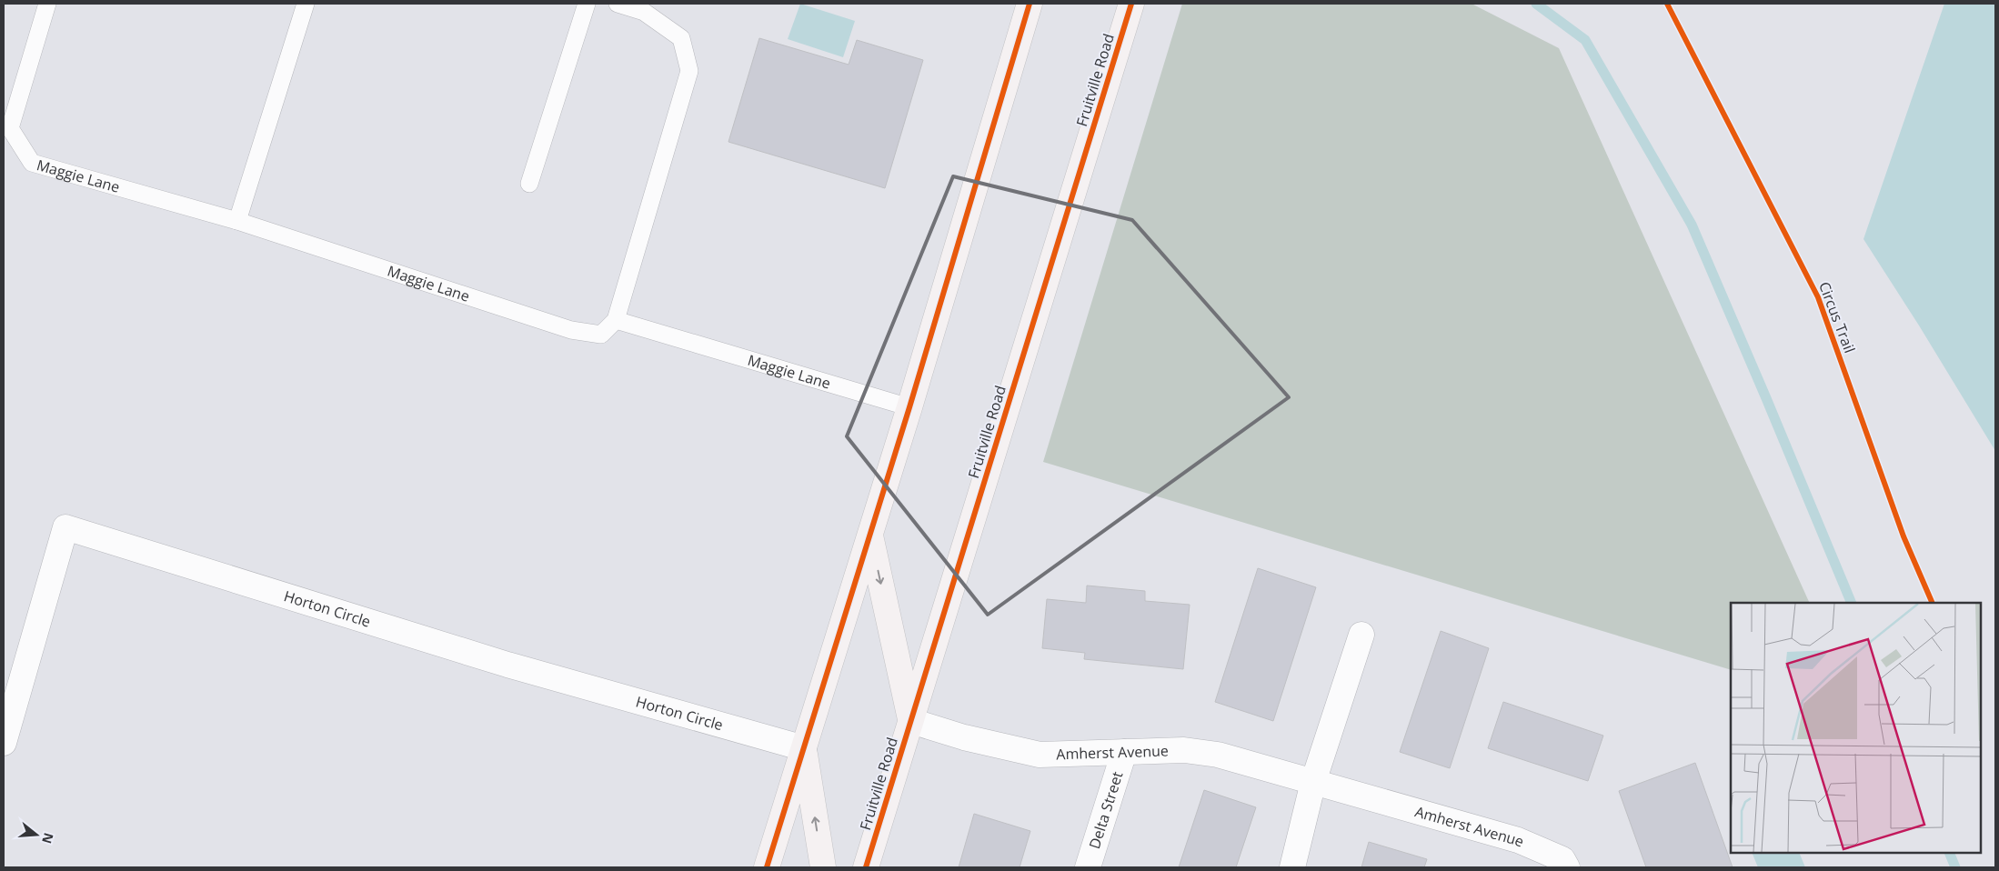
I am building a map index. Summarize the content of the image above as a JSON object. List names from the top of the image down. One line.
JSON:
{"streets":{"main road":["Fruitville Road"],"street":["Horton Circle","Amherst Avenue","Delta Street"],"lane":["Maggie Lane"],"cycle path":["Circus Trail"]},"crossings":[["Fruitville Road","Amherst Avenue"],["Amherst Avenue","Delta Street"]],"north":"right"}
